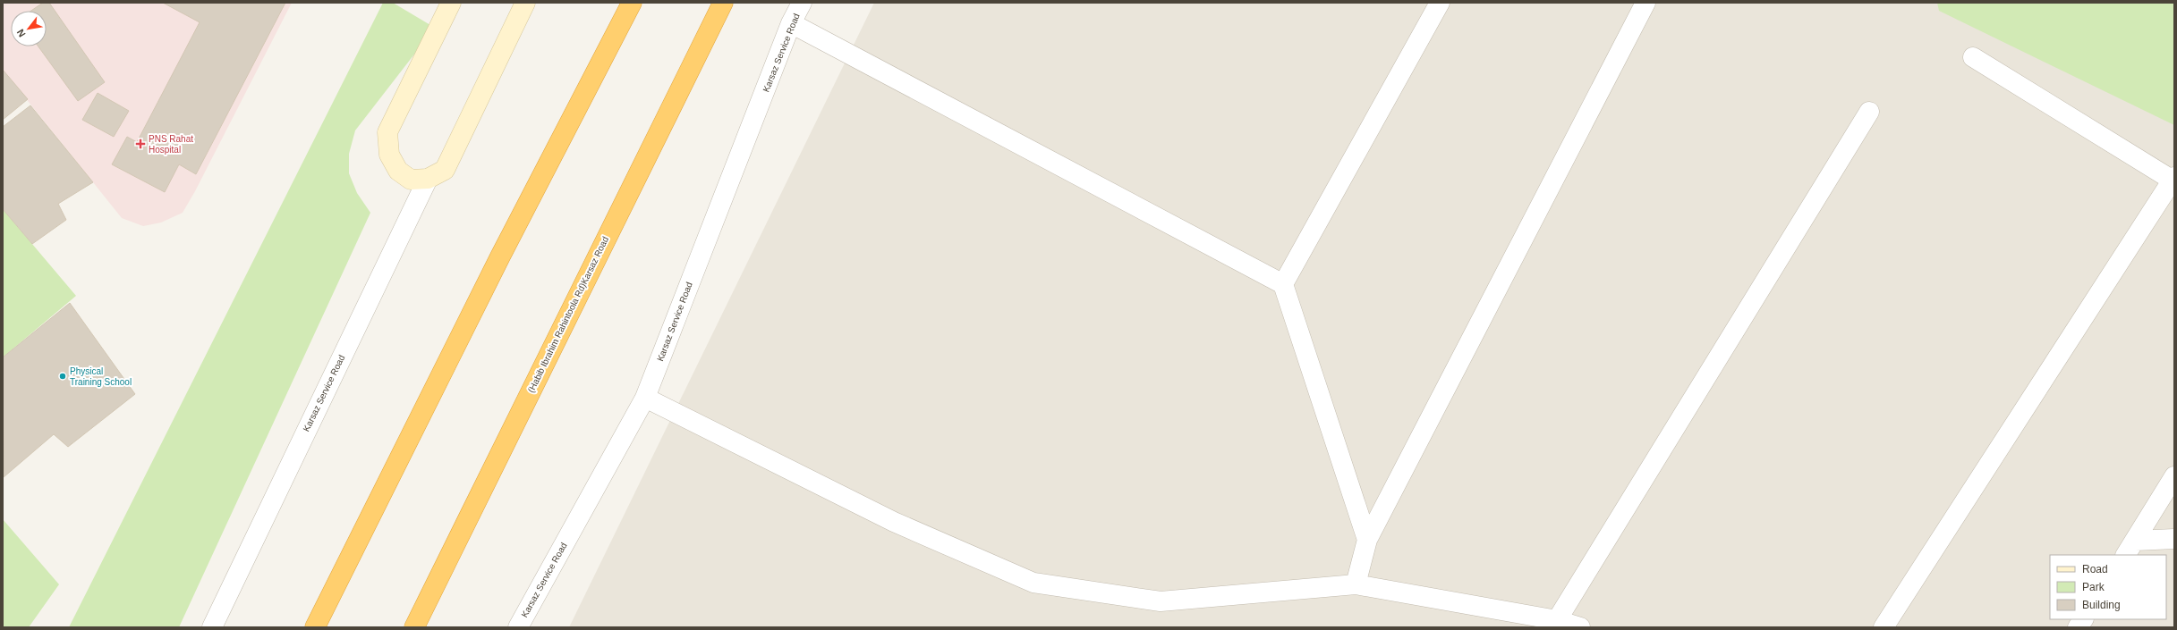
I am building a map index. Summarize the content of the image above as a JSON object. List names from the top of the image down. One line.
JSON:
{"streets":{"highway":["(Habib Ibrahim Rahintoola Rd)Karsaz Road"],"street":["Karsaz Service Road"]},"places":{"health":["PNS Rahat Hospital"],"other":["Physical Training School"]},"legend":["Road","Park","Building"],"north":"bottom left"}
